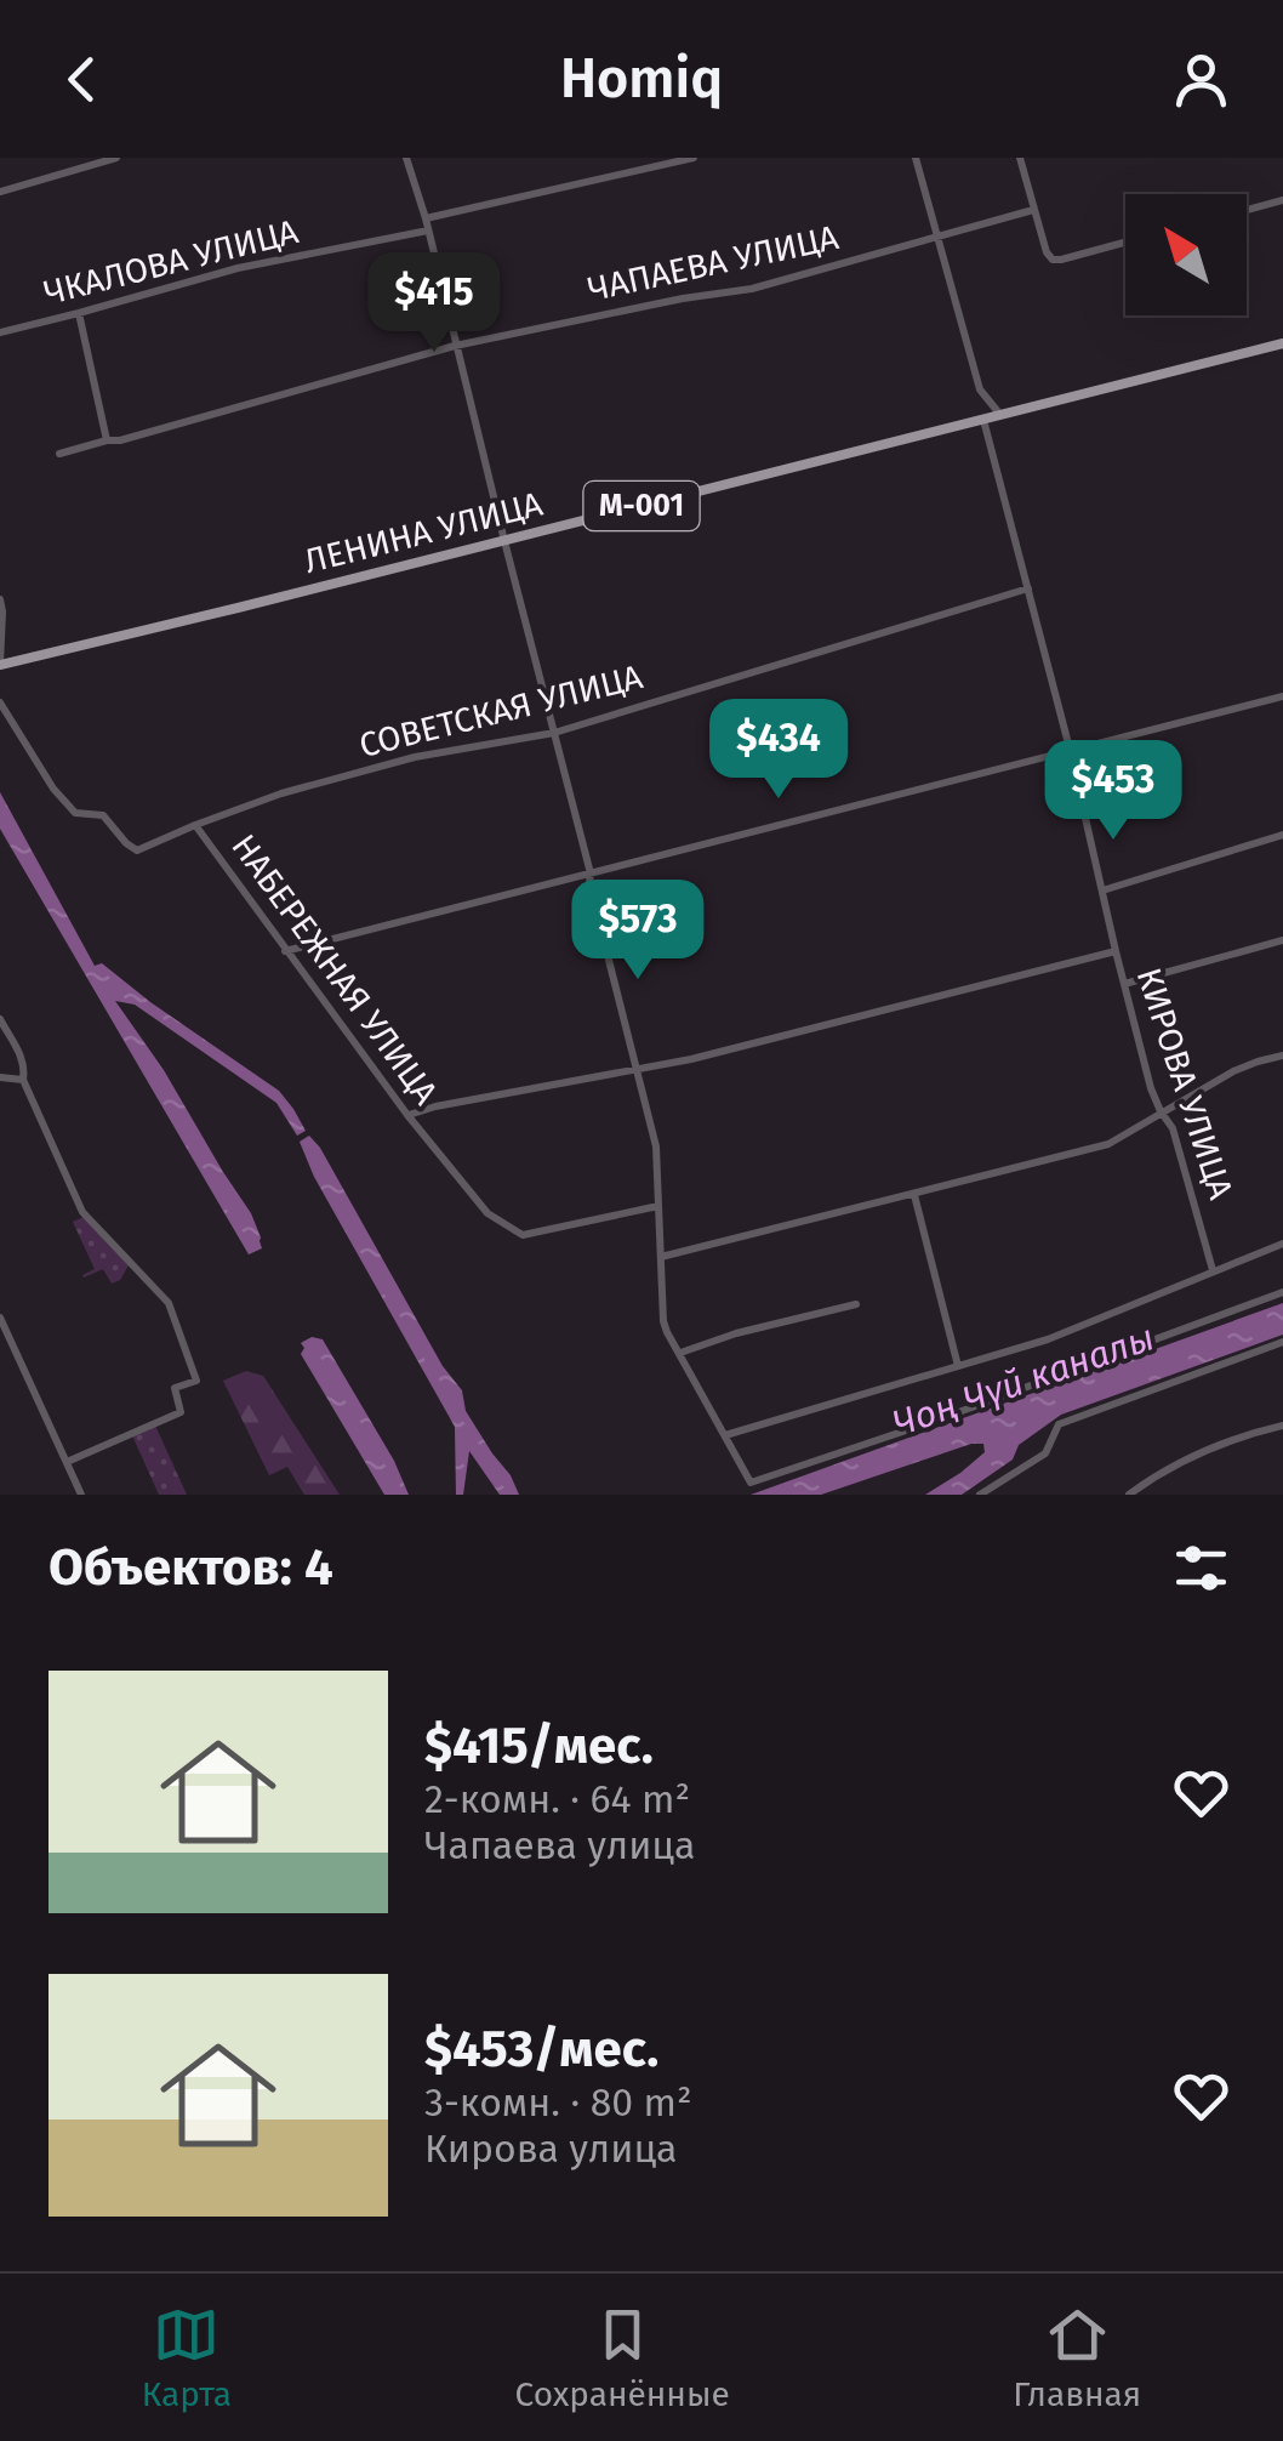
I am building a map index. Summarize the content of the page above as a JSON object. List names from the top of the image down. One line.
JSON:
{"streets":{"main road":["М-001","ЛЕНИНА УЛИЦА"],"street":["ЧКАЛОВА УЛИЦА","ЧАПАЕВА УЛИЦА","СОВЕТСКАЯ УЛИЦА","НАБЕРЕЖНАЯ УЛИЦА","КИРОВА УЛИЦА"]},"crossings":[["ЛЕНИНА УЛИЦА","КИРОВА УЛИЦА"],["СОВЕТСКАЯ УЛИЦА","НАБЕРЕЖНАЯ УЛИЦА"],["СОВЕТСКАЯ УЛИЦА","КИРОВА УЛИЦА"]],"water":["Чоң Чүй каналы"],"north":"top left","page":{"header":"Homiq","price":["$415","$434","$453","$573"],"heading":"Объектов: 4","list":[{"name":"$415/мес.","note":"2-комн. · 64 m² · Чапаева улица"},{"name":"$453/мес.","note":"3-комн. · 80 m² · Кирова улица"}],"tabs":["Карта","Сохранённые","Главная"]}}
